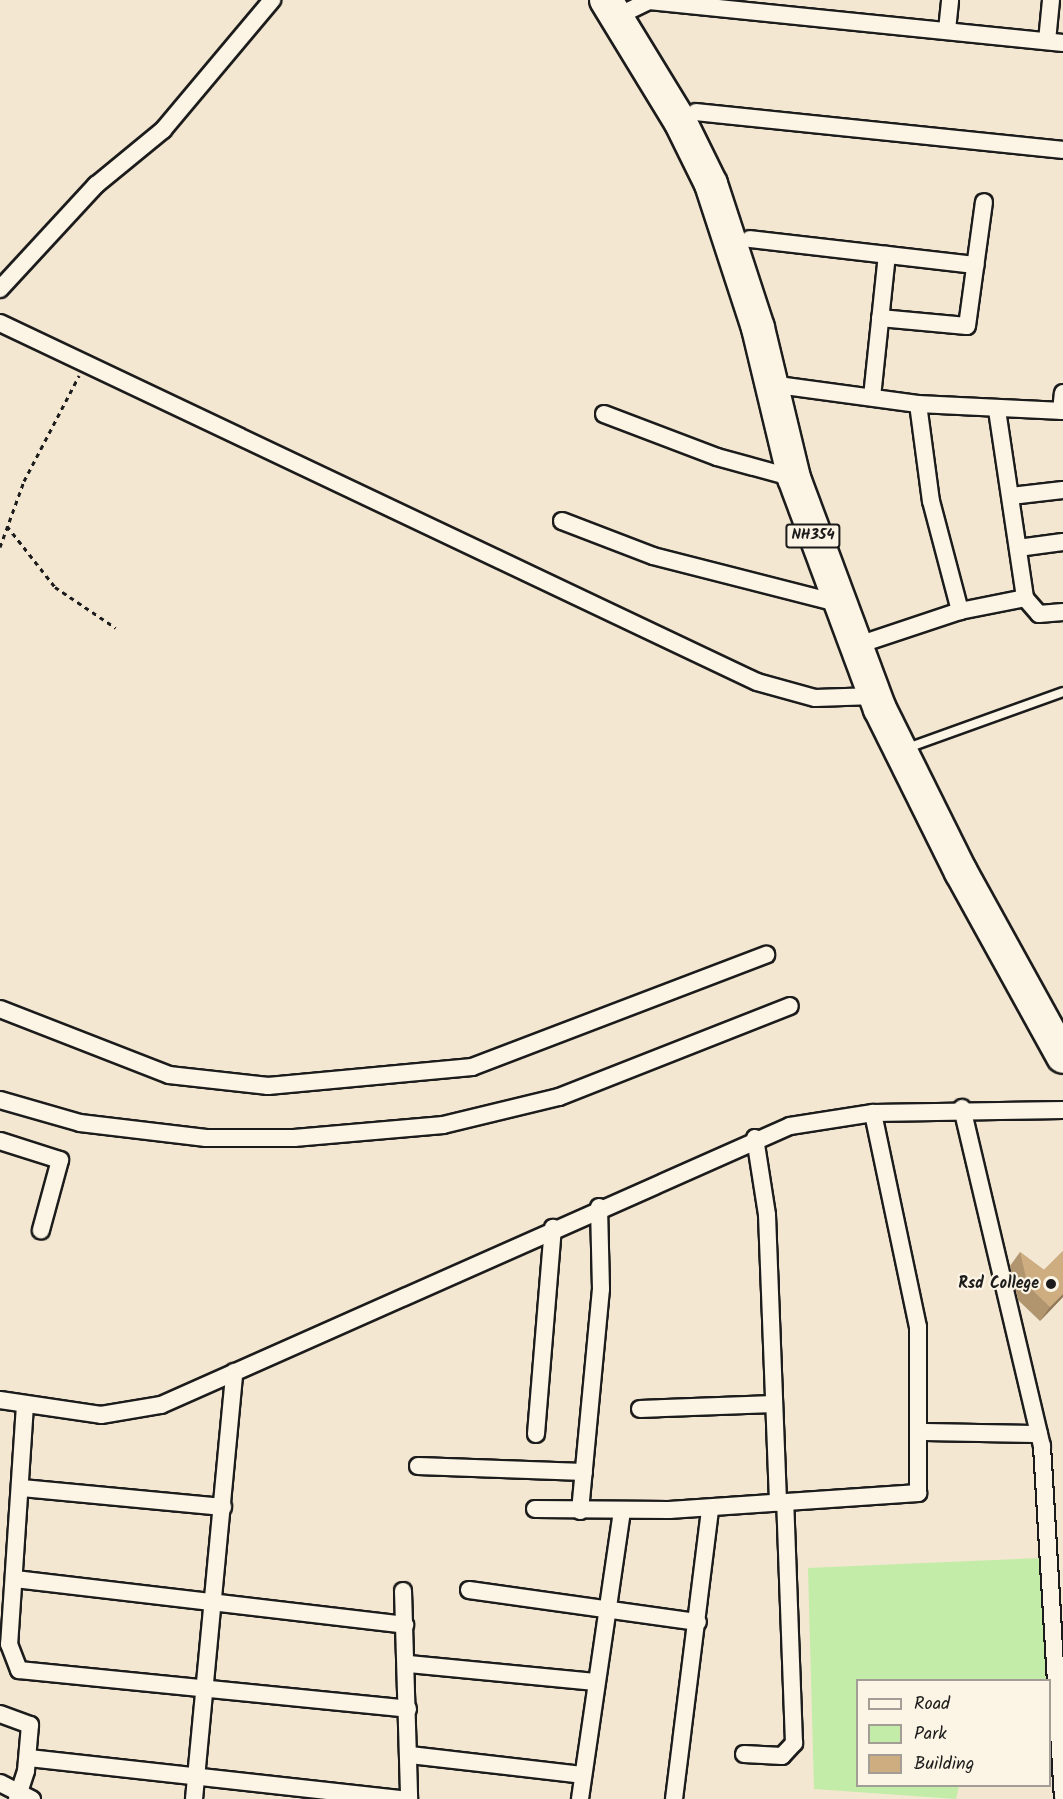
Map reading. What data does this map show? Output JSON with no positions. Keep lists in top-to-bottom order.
{
  "streets": {
    "highway": ["NH354"]
  },
  "places": ["Rsd College"],
  "legend": ["Road", "Park", "Building"]
}
